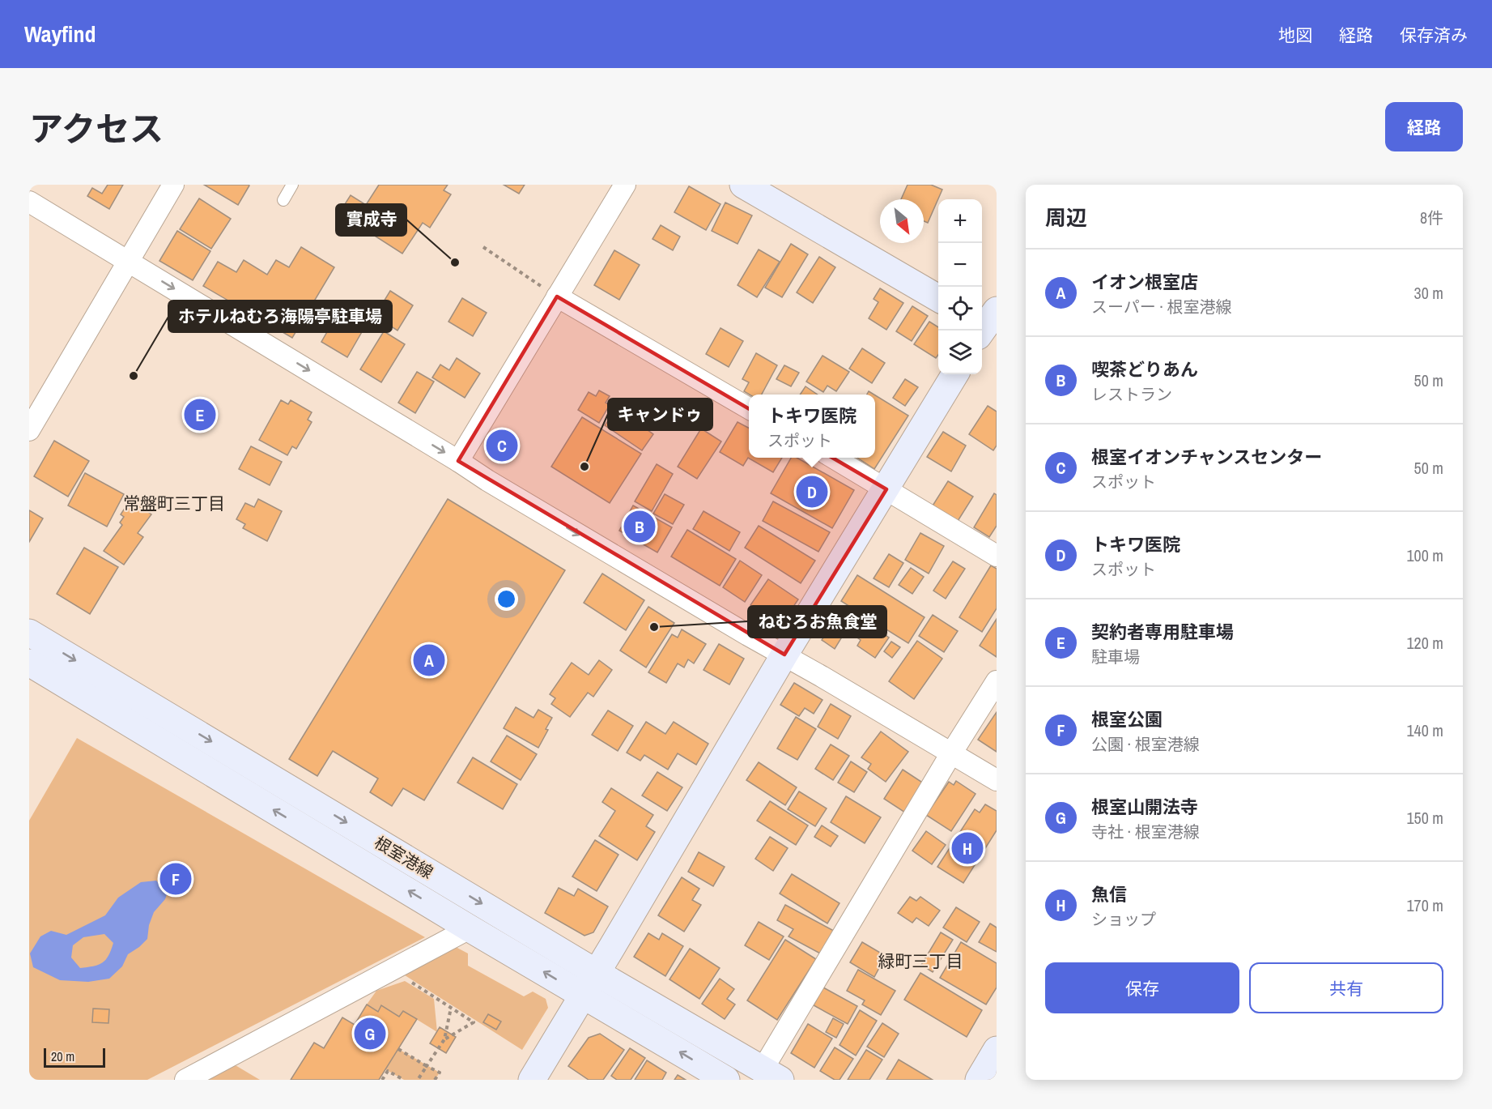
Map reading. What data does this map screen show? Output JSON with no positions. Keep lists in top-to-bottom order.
{
  "streets": {
    "main road": ["根室港線"]
  },
  "districts": ["常盤町三丁目", "緑町三丁目"],
  "places": [
    "實成寺",
    "ホテルねむろ海陽亭駐車場",
    "キャンドゥ",
    "ねむろお魚食堂"
  ],
  "scale_bar": "20 m",
  "north": "bottom right",
  "page": {
    "header": "Wayfind",
    "nav": ["地図", "経路", "保存済み"],
    "title": "アクセス",
    "buttons": [
      "経路",
      ["保存", "共有"]
    ],
    "heading": ["周辺", "8件"],
    "map_buttons": ["+", "−"],
    "list": [
      {
        "mark": "A",
        "name": "イオン根室店",
        "note": "スーパー · 根室港線",
        "value": "30 m"
      },
      {
        "mark": "B",
        "name": "喫茶どりあん",
        "note": "レストラン",
        "value": "50 m"
      },
      {
        "mark": "C",
        "name": "根室イオンチャンスセンター",
        "note": "スポット",
        "value": "50 m"
      },
      {
        "mark": "D",
        "name": "トキワ医院",
        "note": "スポット",
        "value": "100 m"
      },
      {
        "mark": "E",
        "name": "契約者専用駐車場",
        "note": "駐車場",
        "value": "120 m"
      },
      {
        "mark": "F",
        "name": "根室公園",
        "note": "公園 · 根室港線",
        "value": "140 m"
      },
      {
        "mark": "G",
        "name": "根室山開法寺",
        "note": "寺社 · 根室港線",
        "value": "150 m"
      },
      {
        "mark": "H",
        "name": "魚信",
        "note": "ショップ",
        "value": "170 m"
      }
    ],
    "popup": ["トキワ医院", "スポット"],
    "pins": [
      "E",
      "C",
      "D",
      "B",
      "A",
      "H",
      "F",
      "G"
    ],
    "scale": "20 m"
  }
}
